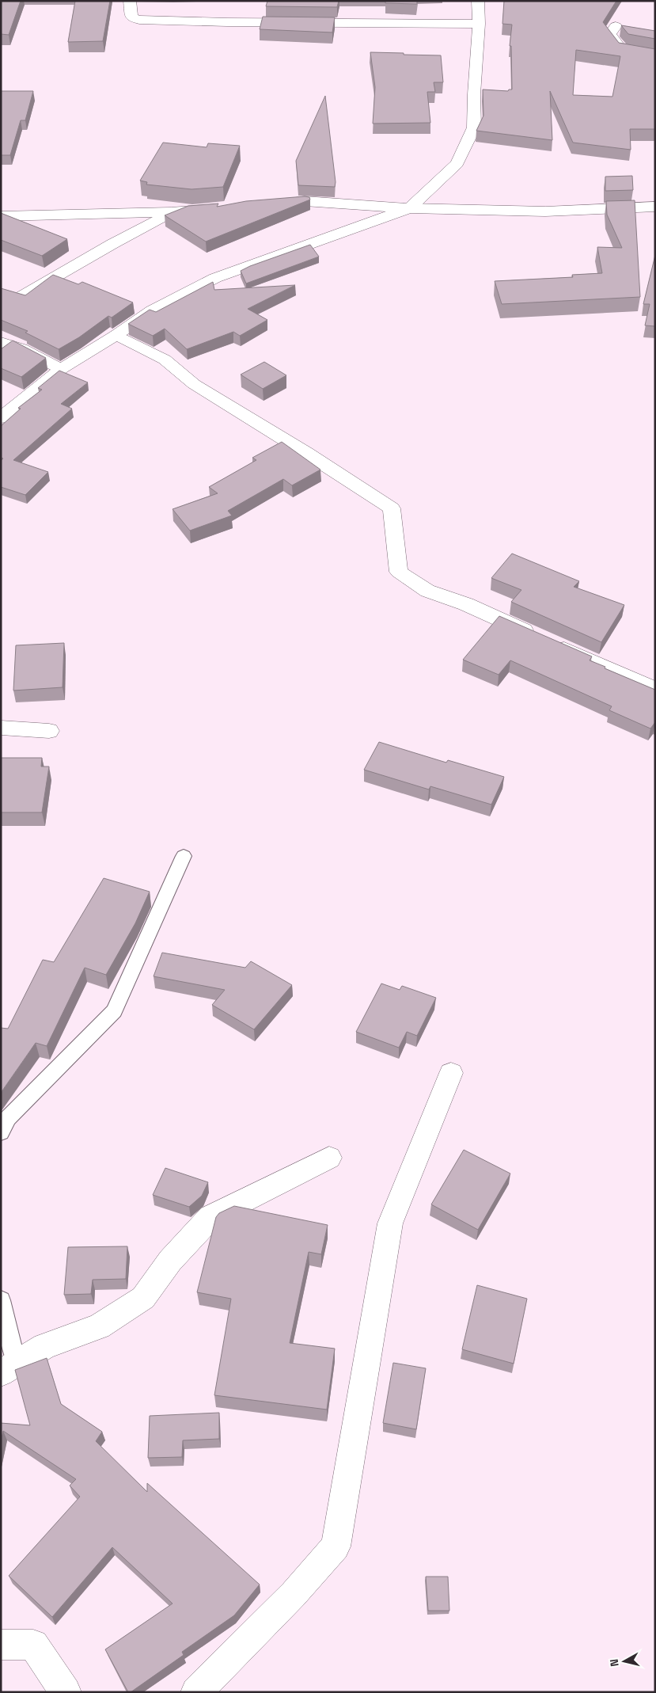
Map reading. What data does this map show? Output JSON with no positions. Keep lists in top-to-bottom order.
{
  "north": "left"
}
